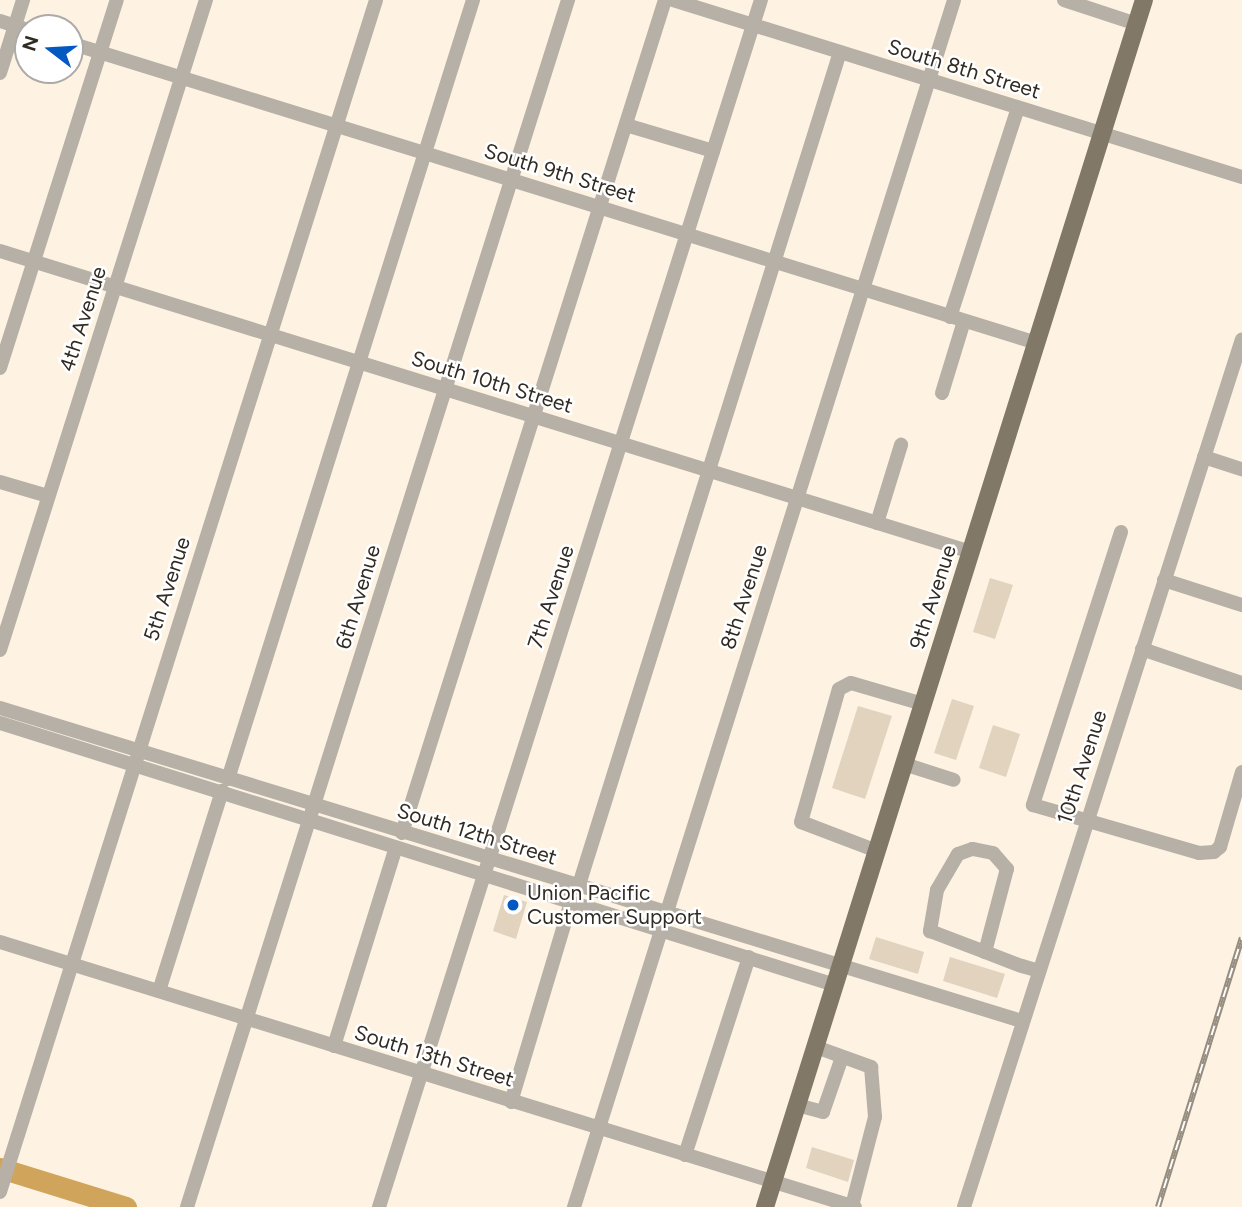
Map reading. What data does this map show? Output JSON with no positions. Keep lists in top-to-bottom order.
{
  "streets": {
    "main road": ["9th Avenue"],
    "street": [
      "South 8th Street",
      "South 9th Street",
      "4th Avenue",
      "South 10th Street",
      "5th Avenue",
      "6th Avenue",
      "7th Avenue",
      "8th Avenue",
      "10th Avenue",
      "South 12th Street",
      "South 13th Street"
    ]
  },
  "crossings": [
    ["South 8th Street", "7th Avenue"],
    ["South 8th Street", "8th Avenue"],
    ["South 8th Street", "9th Avenue"],
    ["South 9th Street", "4th Avenue"],
    ["South 9th Street", "5th Avenue"],
    ["South 9th Street", "6th Avenue"],
    ["South 9th Street", "7th Avenue"],
    ["South 9th Street", "8th Avenue"],
    ["South 9th Street", "9th Avenue"],
    ["4th Avenue", "South 10th Street"],
    ["South 10th Street", "5th Avenue"],
    ["South 10th Street", "6th Avenue"],
    ["South 10th Street", "7th Avenue"],
    ["South 10th Street", "8th Avenue"],
    ["South 10th Street", "9th Avenue"],
    ["5th Avenue", "South 13th Street"],
    ["6th Avenue", "South 12th Street"],
    ["6th Avenue", "South 13th Street"],
    ["7th Avenue", "South 12th Street"],
    ["7th Avenue", "South 13th Street"],
    ["8th Avenue", "South 12th Street"],
    ["8th Avenue", "South 13th Street"],
    ["9th Avenue", "South 12th Street"],
    ["9th Avenue", "South 13th Street"],
    ["10th Avenue", "South 12th Street"]
  ],
  "places": ["Union Pacific Customer Support"],
  "north": "left"
}
